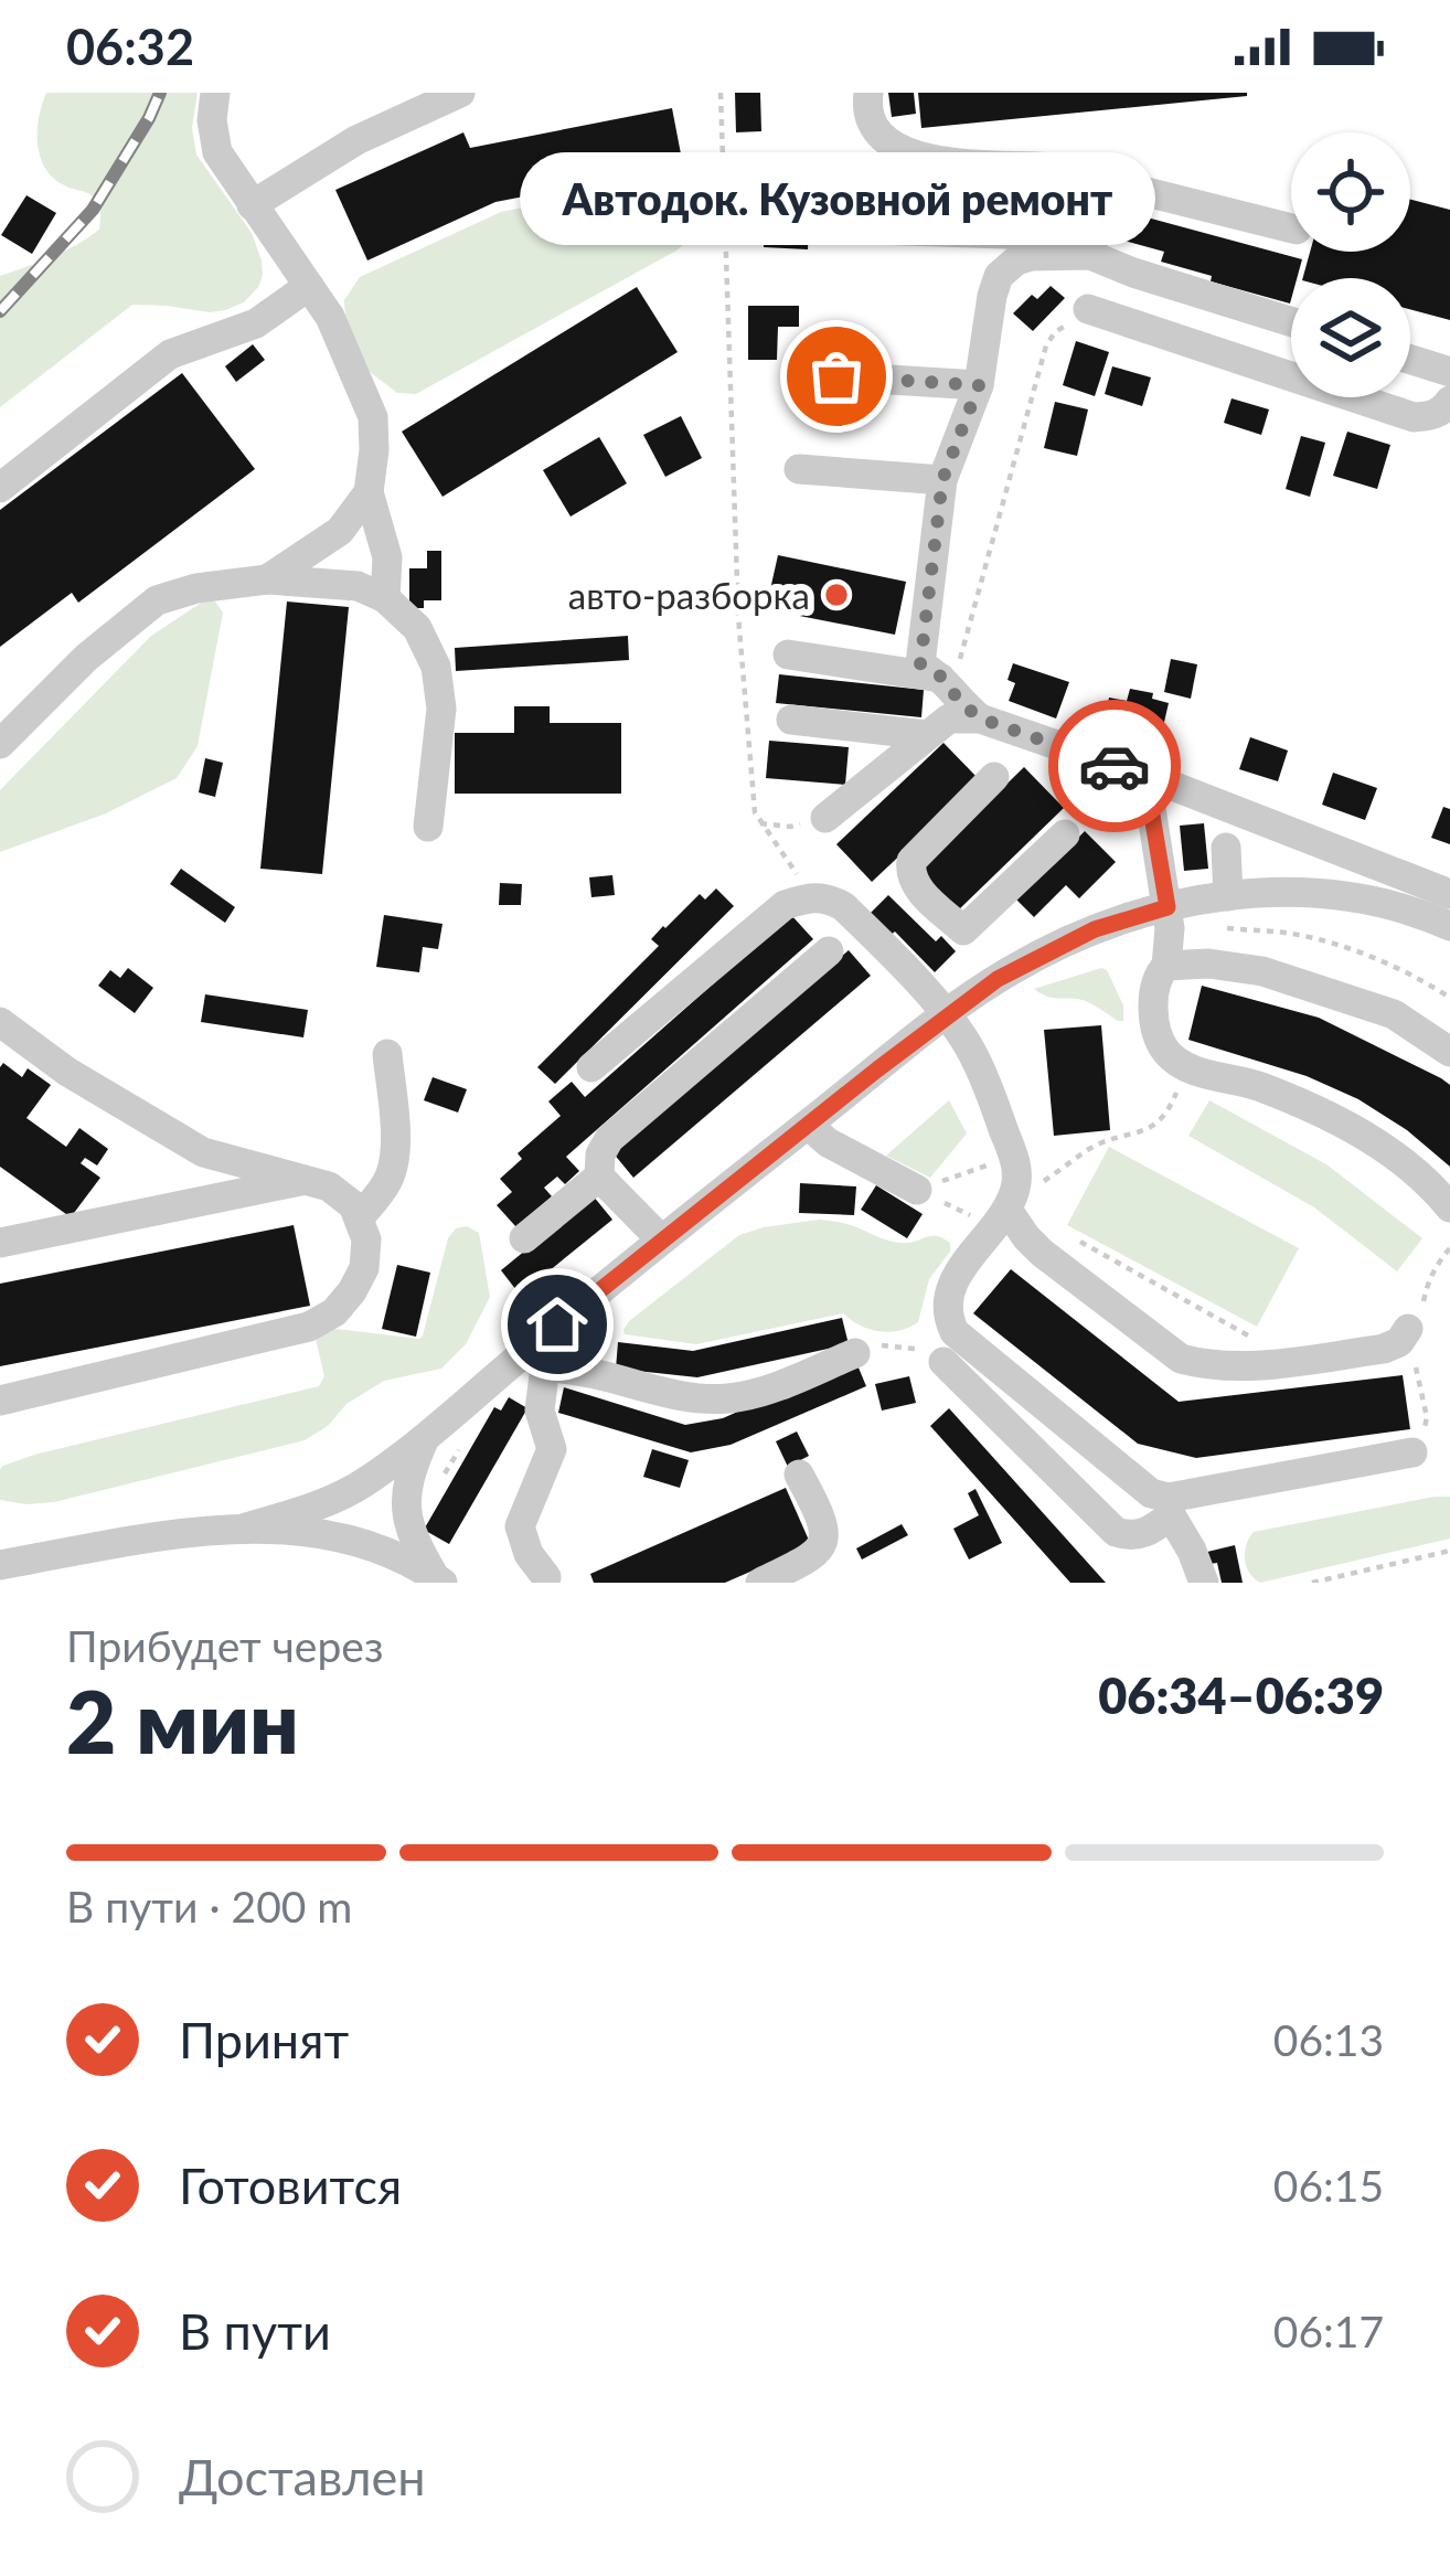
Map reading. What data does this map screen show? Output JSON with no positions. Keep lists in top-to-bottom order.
{
  "places": ["Автодок. Кузовной ремонт", "авто-разборка"],
  "page": {
    "status": "06:32",
    "bubble": "Автодок. Кузовной ремонт",
    "heading": ["2 мин", "Прибудет через", "06:34–06:39"],
    "bar": "В пути · 200 m",
    "list": [
      ["Принят", "06:13"],
      ["Готовится", "06:15"],
      ["В пути", "06:17"],
      "Доставлен"
    ]
  }
}
